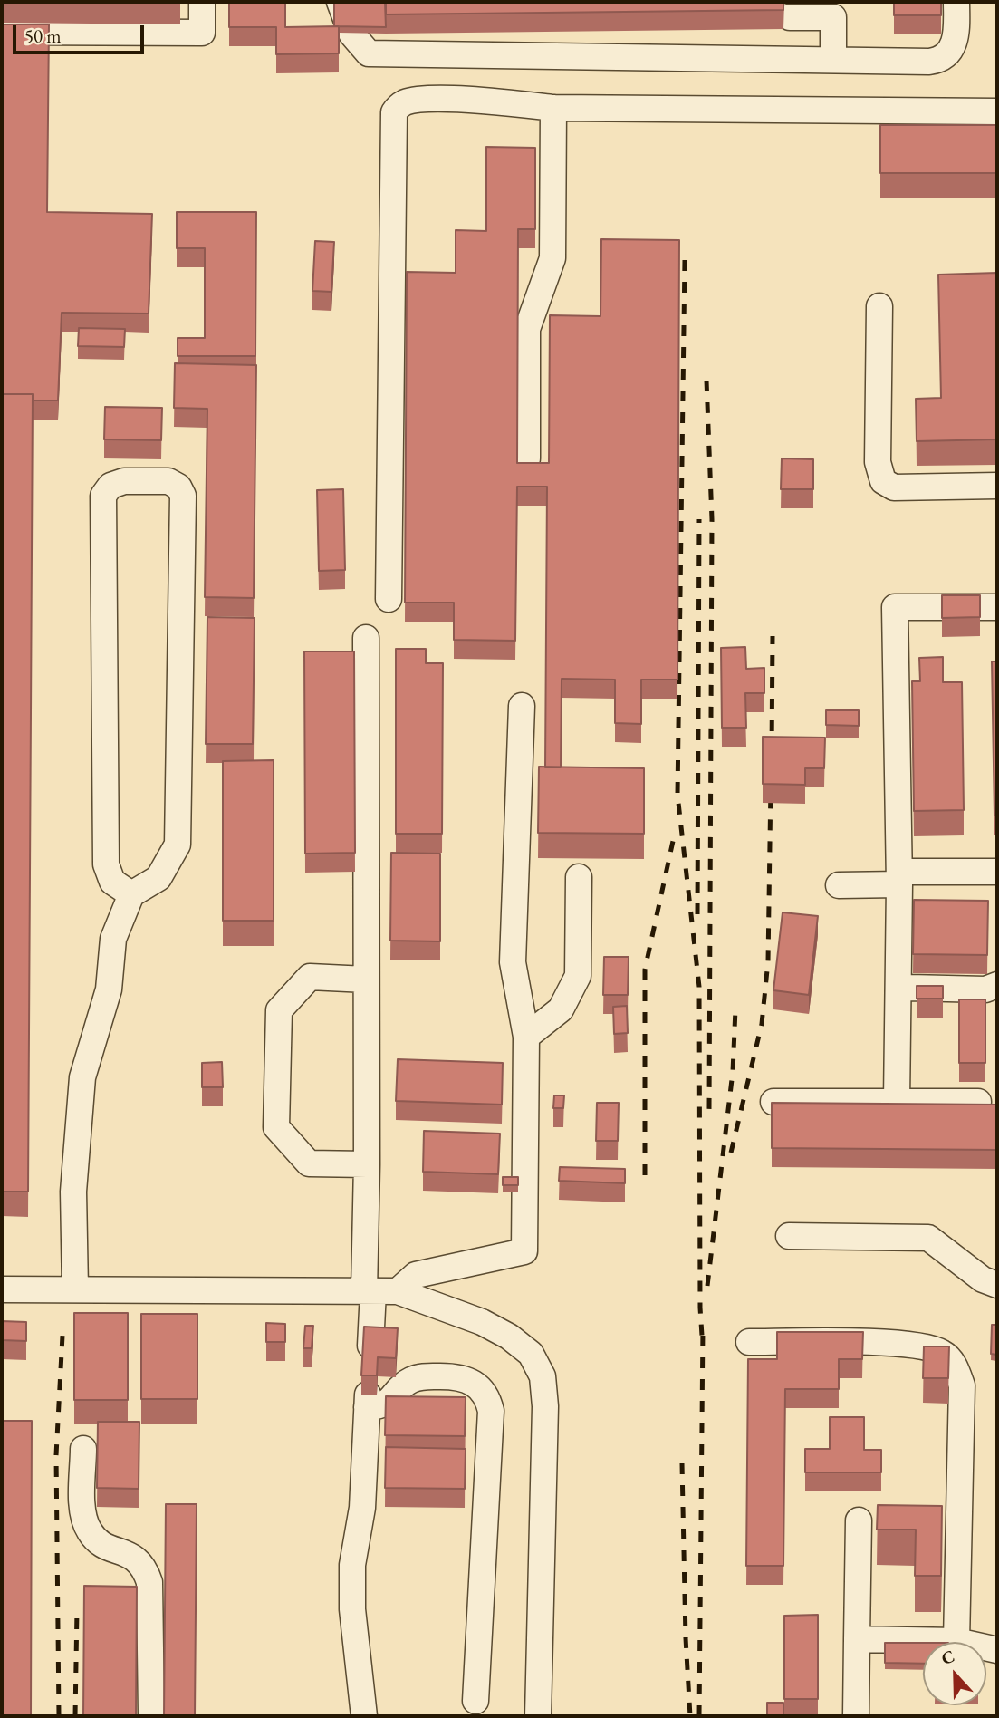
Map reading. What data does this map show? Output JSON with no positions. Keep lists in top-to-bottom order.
{
  "scale_bar": "50 m",
  "north": "top"
}
